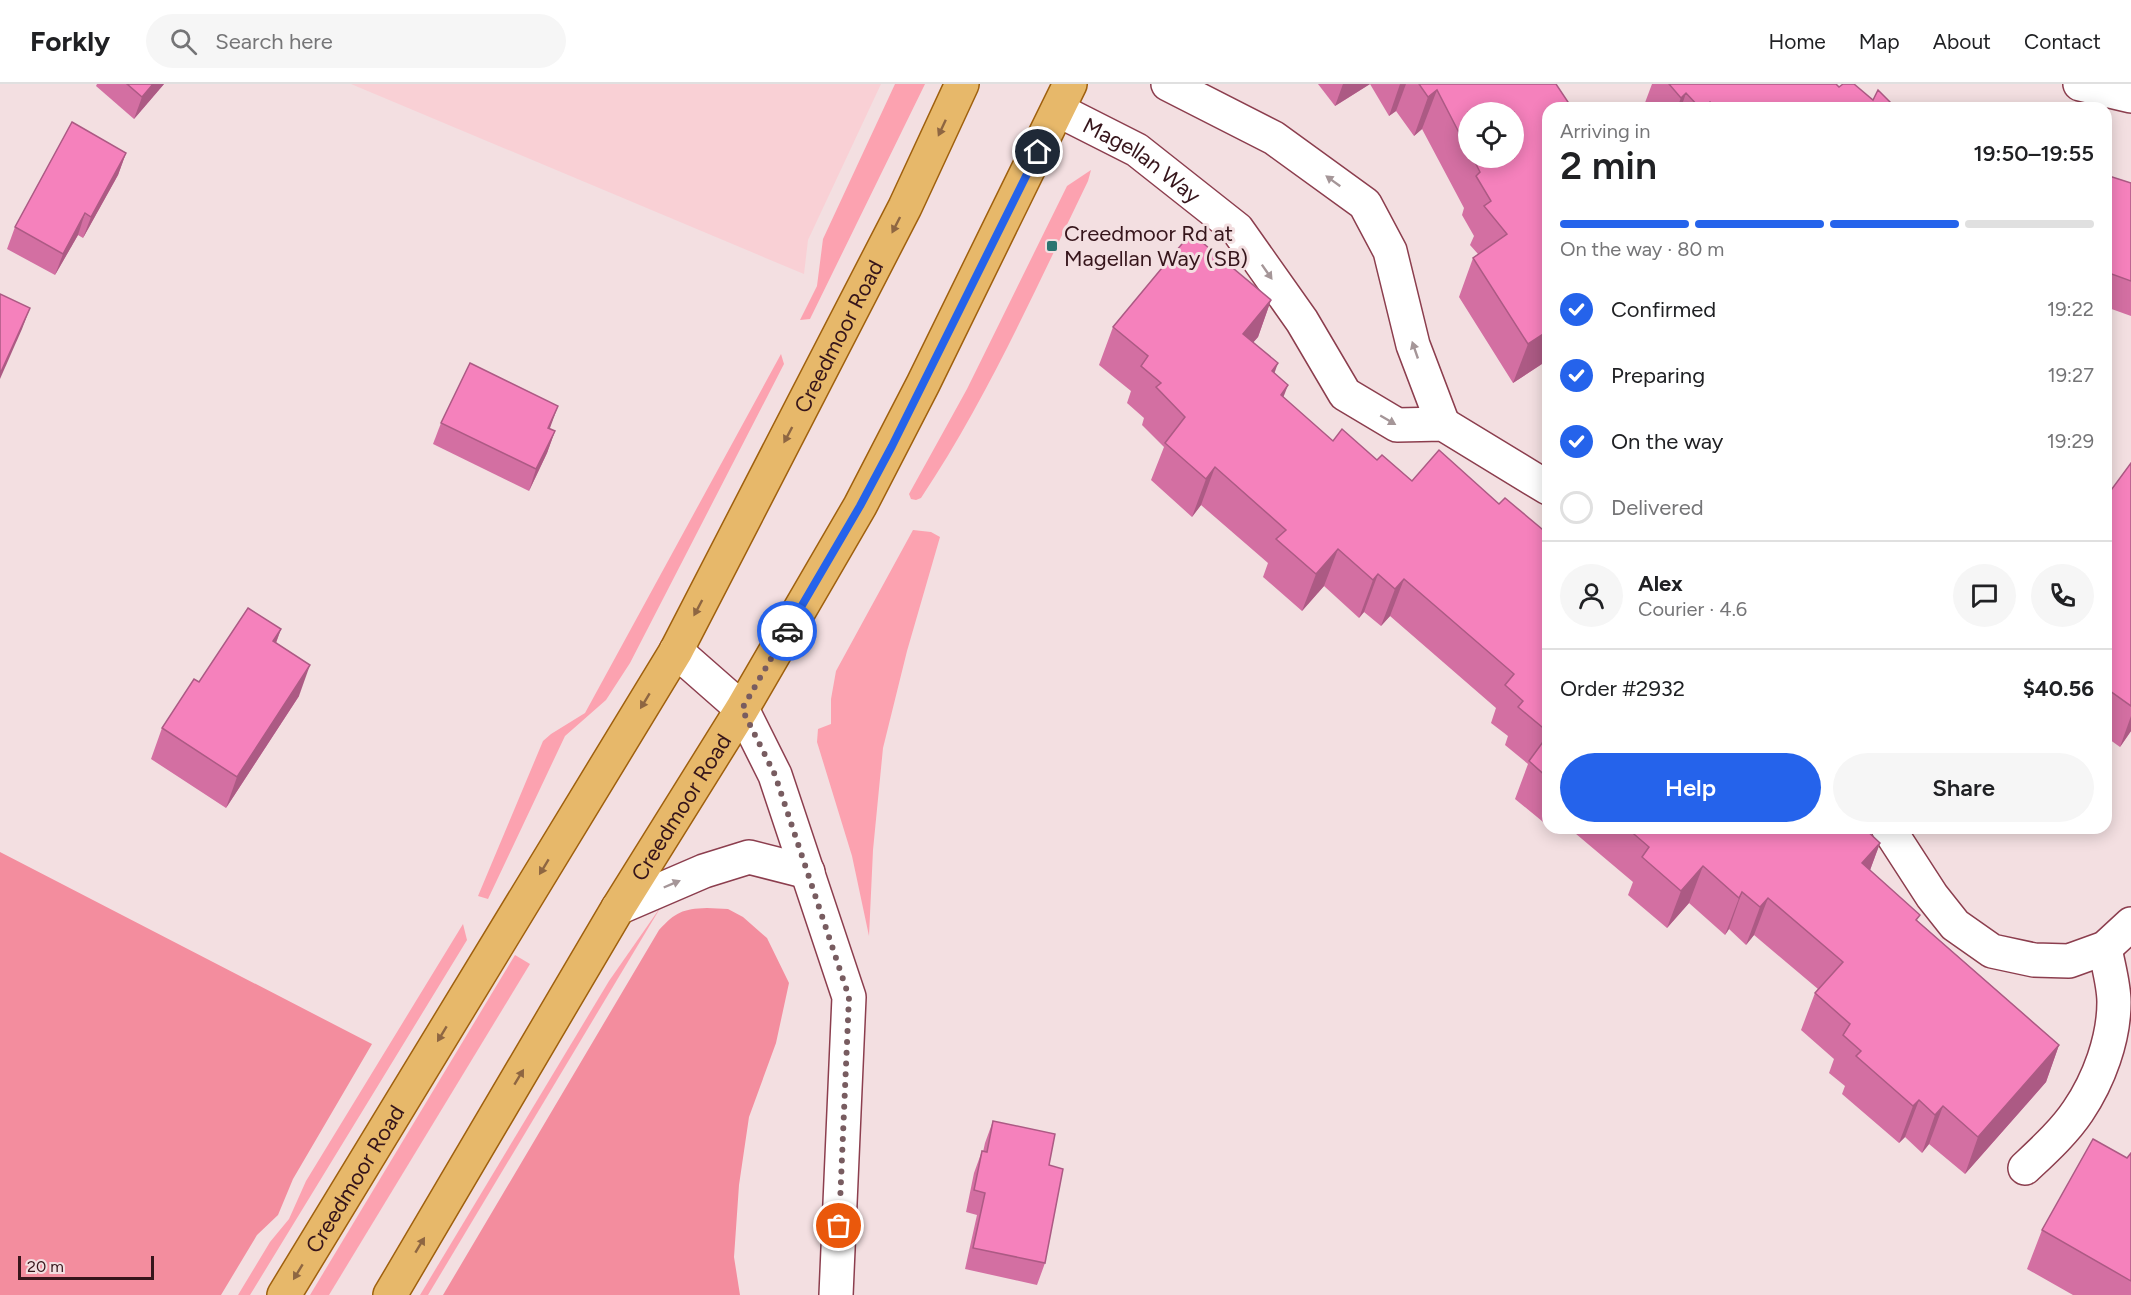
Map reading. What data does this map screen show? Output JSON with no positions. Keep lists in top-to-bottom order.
{
  "streets": {
    "main road": ["Creedmoor Road"],
    "street": ["Magellan Way"]
  },
  "crossings": [
    ["Magellan Way", "Creedmoor Road"]
  ],
  "places": {
    "transit": ["Creedmoor Rd at Magellan Way (SB)"]
  },
  "scale_bar": "20 m",
  "page": {
    "header": "Forkly",
    "search": "Search here",
    "nav": [
      "Home",
      "Map",
      "About",
      "Contact"
    ],
    "heading": ["2 min", "Arriving in", "19:50–19:55"],
    "panel": [
      "Alex",
      "Courier · 4.6",
      "Order #2932",
      "$40.56"
    ],
    "bar": "On the way · 80 m",
    "list": [
      ["Confirmed", "19:22"],
      ["Preparing", "19:27"],
      ["On the way", "19:29"],
      "Delivered"
    ],
    "buttons": ["Help", "Share"],
    "scale": "20 m"
  }
}
